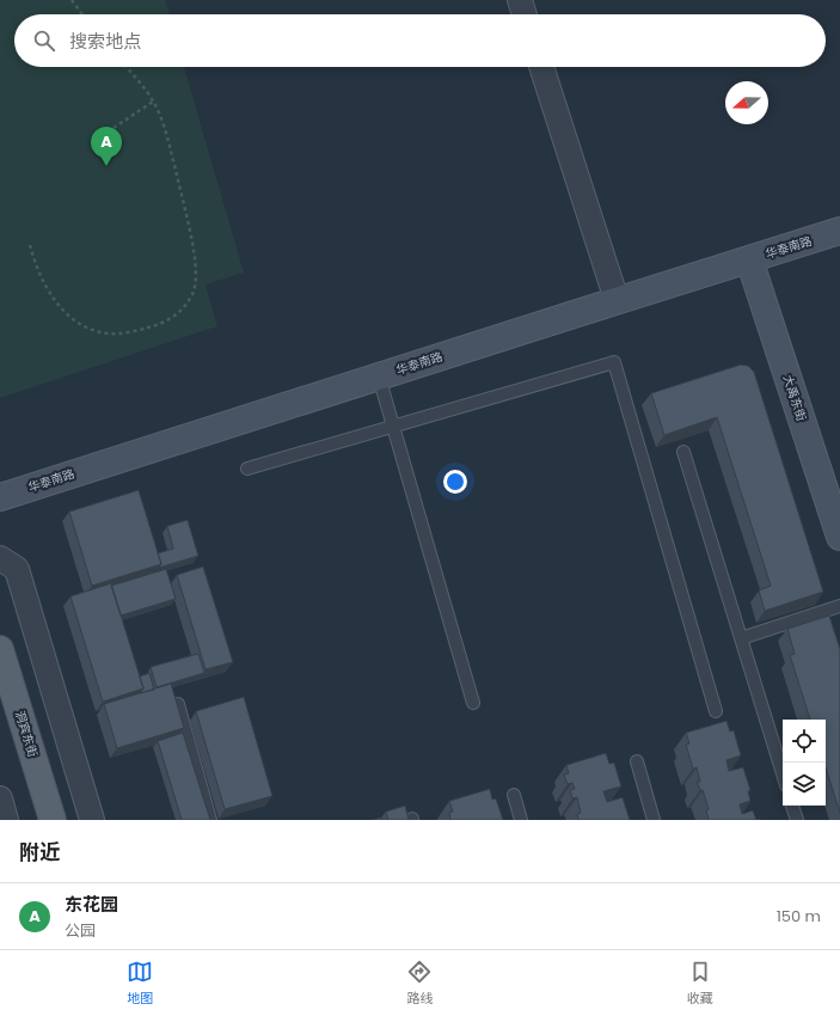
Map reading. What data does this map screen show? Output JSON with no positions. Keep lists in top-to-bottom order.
{
  "streets": {
    "main road": ["华泰南路", "大禹东街", "洞宾东街"]
  },
  "crossings": [
    ["华泰南路", "大禹东街"]
  ],
  "north": "left",
  "page": {
    "search": "搜索地点",
    "pins": "A",
    "heading": "附近",
    "list": [
      {
        "mark": "A",
        "name": "东花园",
        "note": "公园",
        "value": "150 m"
      }
    ],
    "nav": ["地图", "路线", "收藏"]
  }
}
